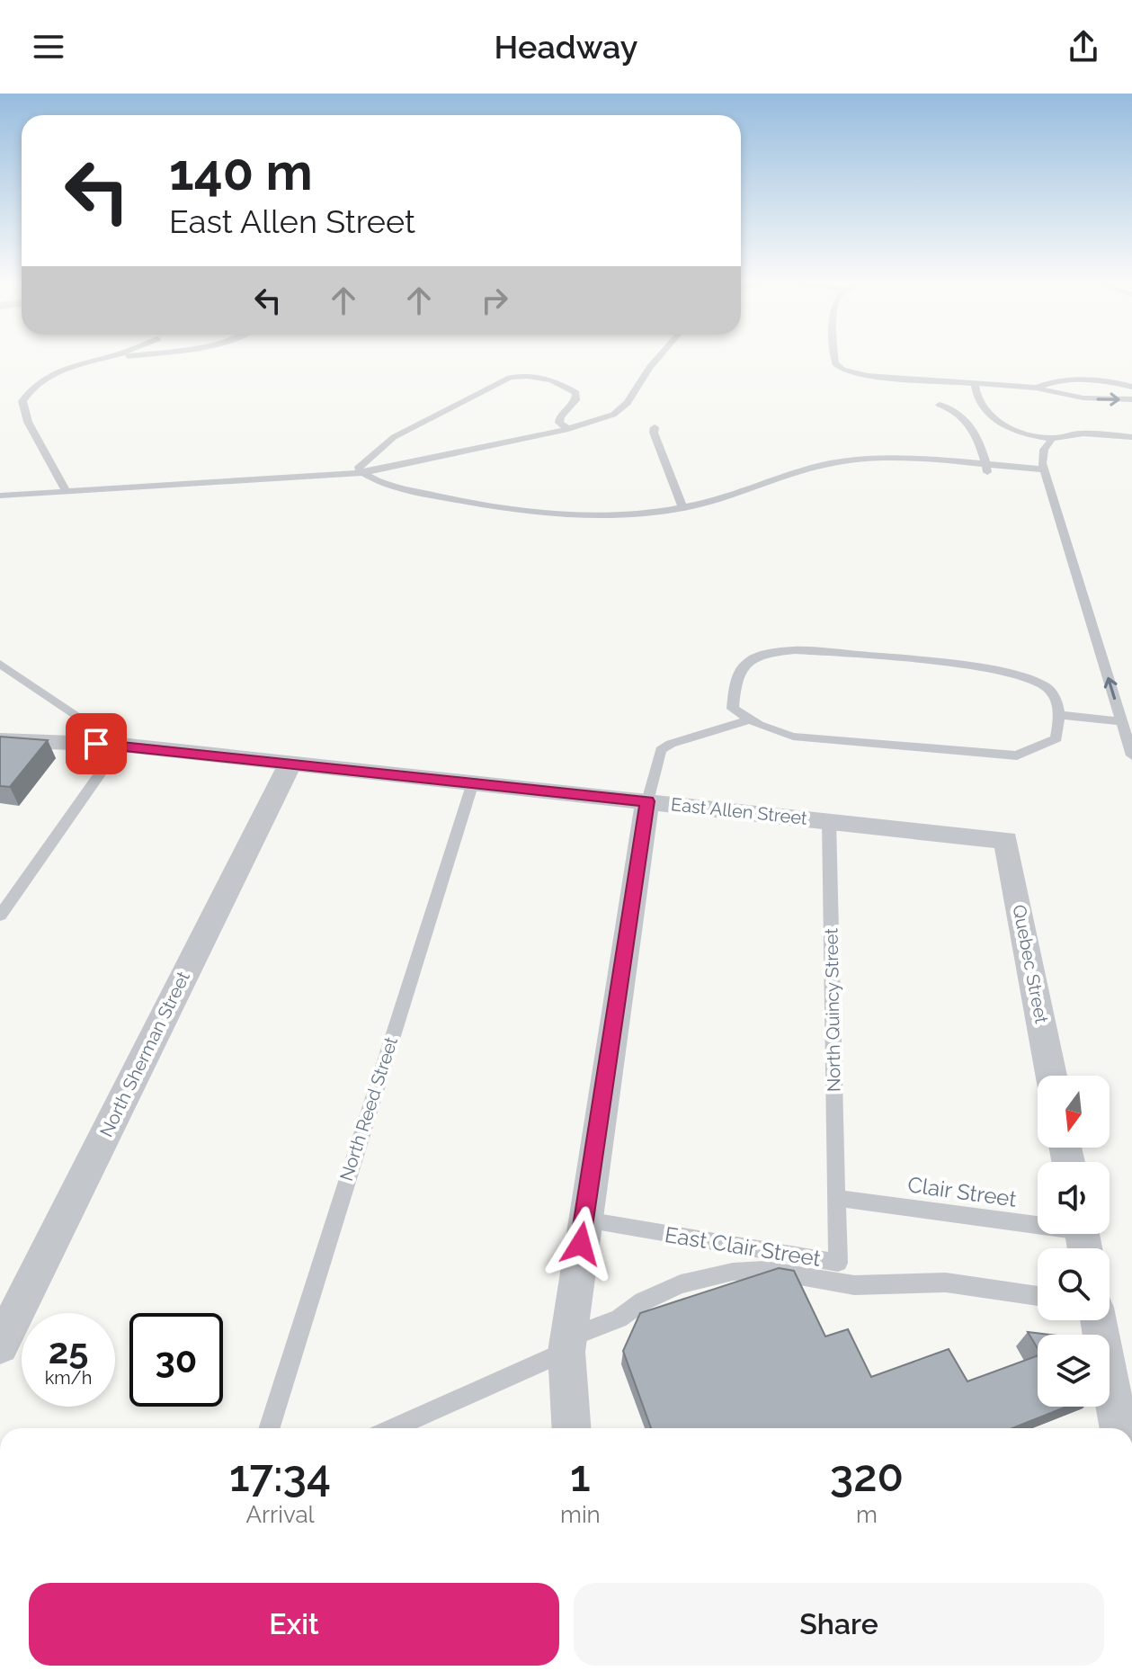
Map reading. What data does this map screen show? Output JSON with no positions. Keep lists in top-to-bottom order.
{
  "streets": {
    "street": ["East Allen Street", "Quebec Street", "North Sherman Street"],
    "lane": [
      "North Quincy Street",
      "North Reed Street",
      "Clair Street",
      "East Clair Street"
    ]
  },
  "crossings": [
    ["East Allen Street", "Quebec Street"],
    ["East Allen Street", "North Quincy Street"],
    ["East Allen Street", "North Sherman Street"],
    ["East Allen Street", "North Reed Street"],
    ["North Quincy Street", "Clair Street"],
    ["North Quincy Street", "East Clair Street"],
    ["Clair Street", "East Clair Street"]
  ],
  "north": "bottom",
  "page": {
    "header": "Headway",
    "turn": ["140 m", "East Allen Street"],
    "speed": "25 km/h",
    "limit": "30",
    "eta": [
      "17:34",
      "Arrival",
      "1",
      "min",
      "320",
      "m"
    ],
    "buttons": ["Exit", "Share"]
  }
}
